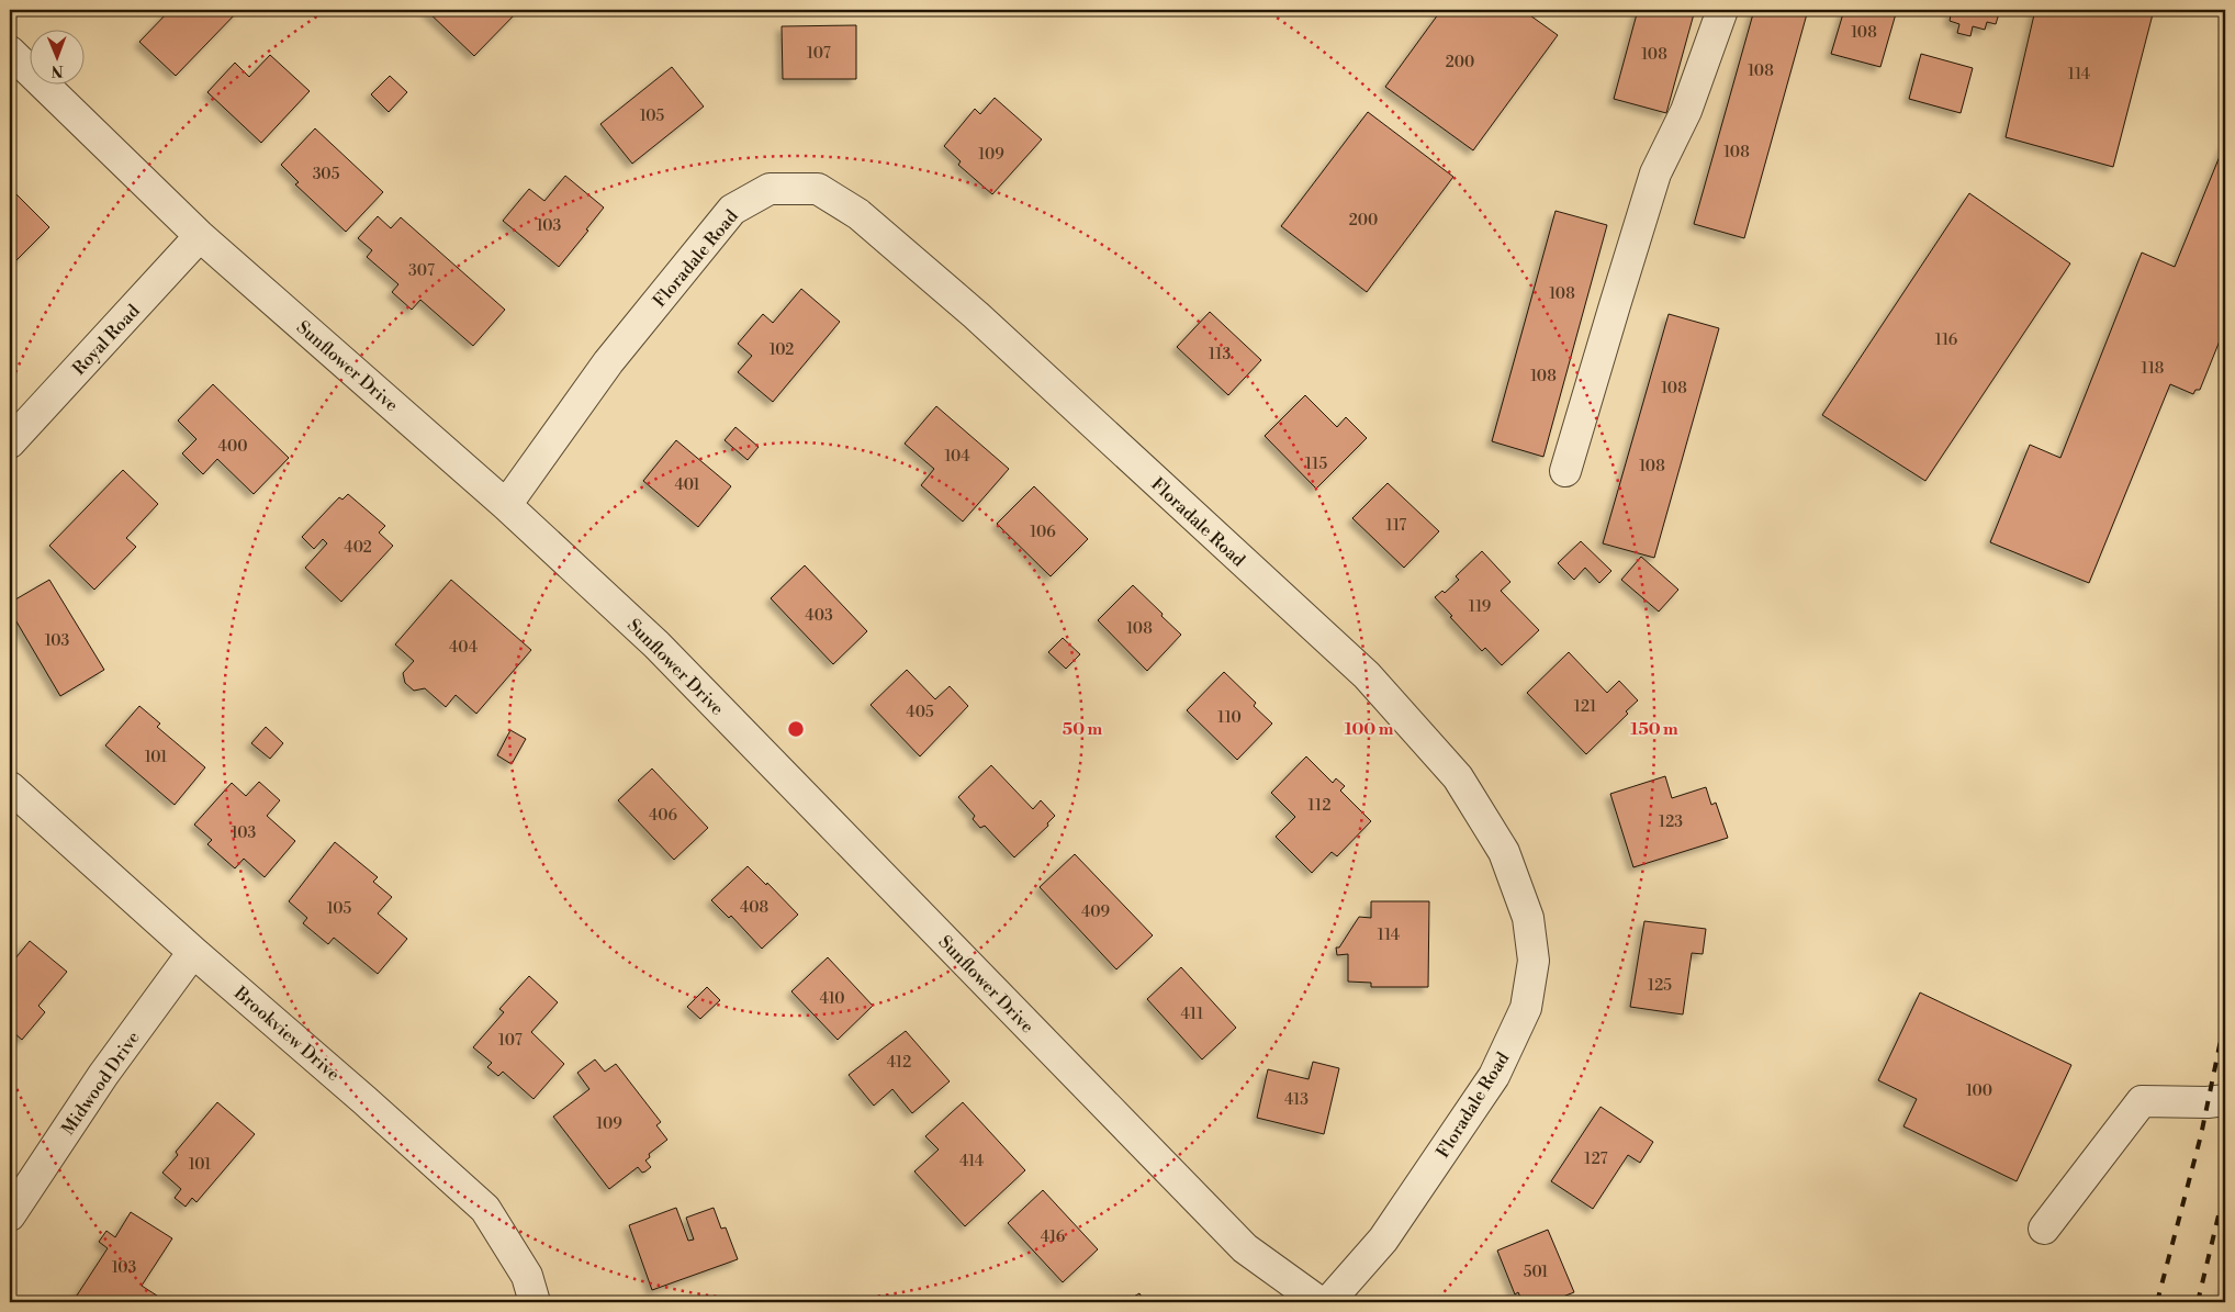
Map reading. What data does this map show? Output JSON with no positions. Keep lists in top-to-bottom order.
{
  "streets": {
    "street": [
      "Floradale Road",
      "Royal Road",
      "Sunflower Drive",
      "Brookview Drive",
      "Midwood Drive"
    ]
  },
  "crossings": [
    ["Floradale Road", "Sunflower Drive"],
    ["Royal Road", "Sunflower Drive"],
    ["Brookview Drive", "Midwood Drive"]
  ],
  "house_numbers": [
    "108",
    "107",
    "108",
    "200",
    "108",
    "114",
    "105",
    "108",
    "109",
    "305",
    "200",
    "103",
    "307",
    "108",
    "116",
    "102",
    "113",
    "118",
    "108",
    "108",
    "400",
    "104",
    "115",
    "108",
    "401",
    "117",
    "106",
    "402",
    "119",
    "403",
    "108",
    "103",
    "404",
    "121",
    "405",
    "110",
    "101",
    "112",
    "406",
    "123",
    "103",
    "408",
    "105",
    "409",
    "114",
    "125",
    "410",
    "411",
    "107",
    "412",
    "100",
    "413",
    "109",
    "127",
    "414",
    "101",
    "416",
    "103",
    "501"
  ],
  "north": "bottom",
  "rings": ["50 m", "100 m", "150 m"]
}
